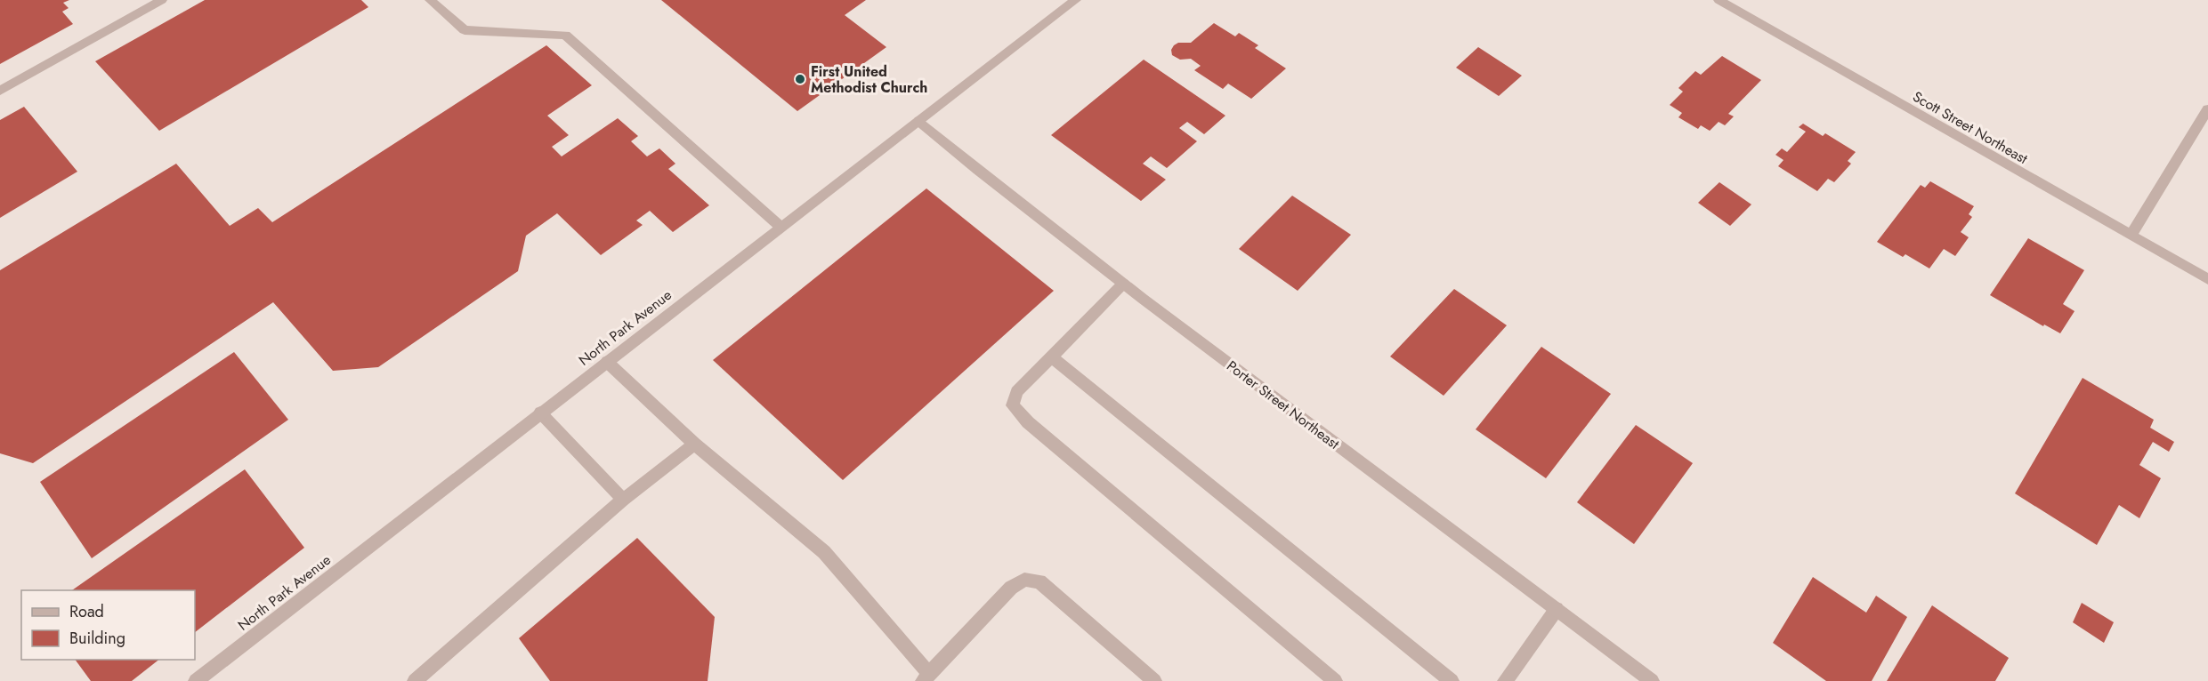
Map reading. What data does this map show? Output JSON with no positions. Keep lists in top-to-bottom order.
{
  "streets": {
    "street": ["Scott Street Northeast", "North Park Avenue", "Porter Street Northeast"]
  },
  "crossings": [
    ["North Park Avenue", "Porter Street Northeast"]
  ],
  "places": ["First United Methodist Church"],
  "legend": ["Road", "Building"]
}
